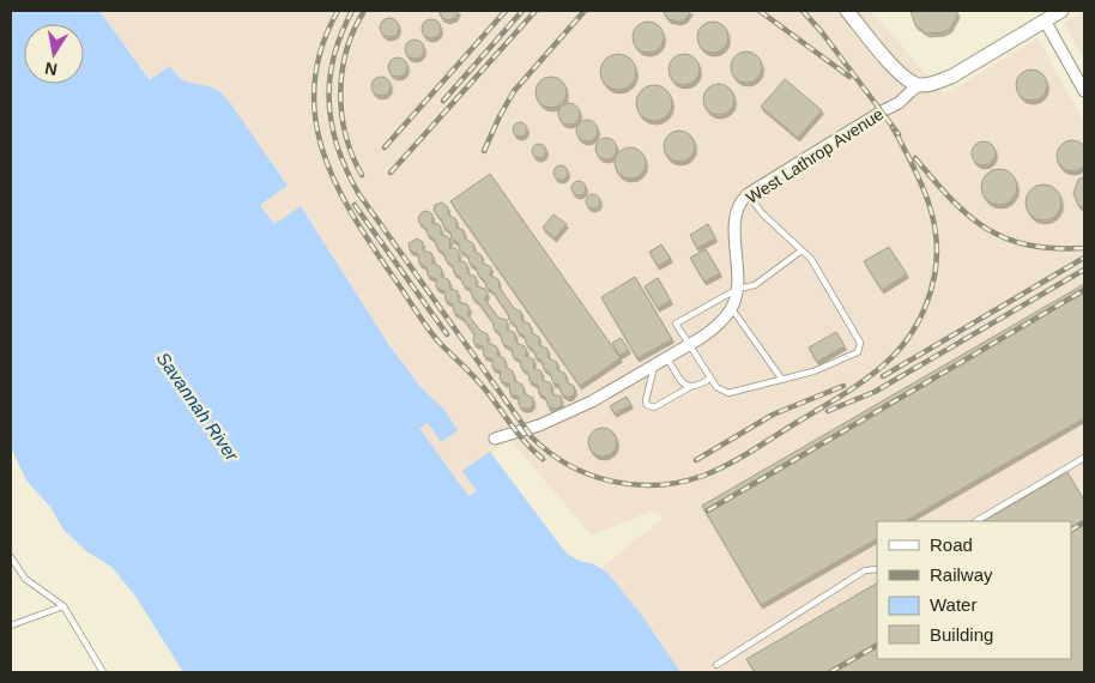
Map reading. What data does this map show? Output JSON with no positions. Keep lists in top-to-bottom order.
{
  "streets": {
    "street": ["West Lathrop Avenue"]
  },
  "water": ["Savannah River"],
  "legend": [
    "Road",
    "Railway",
    "Water",
    "Building"
  ],
  "north": "bottom"
}
